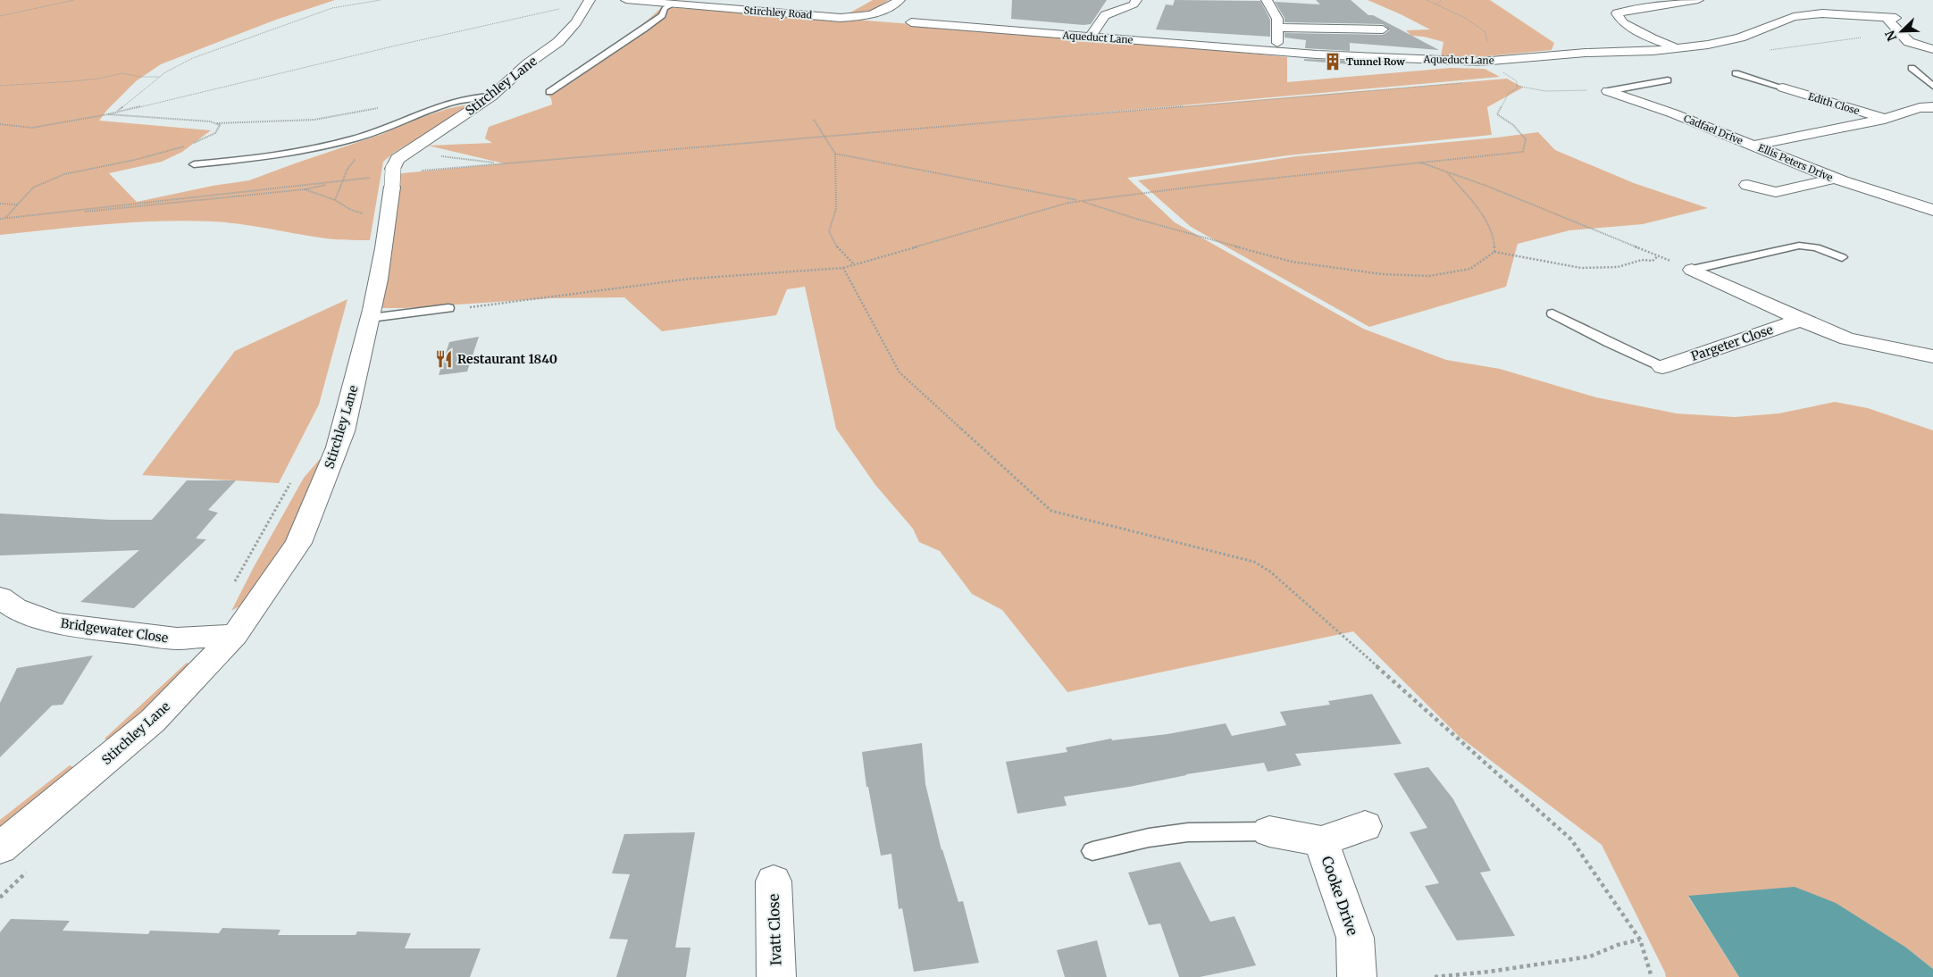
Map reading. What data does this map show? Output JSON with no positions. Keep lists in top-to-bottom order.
{
  "streets": {
    "street": [
      "Stirchley Road",
      "Aqueduct Lane",
      "Stirchley Lane",
      "Edith Close",
      "Cadfael Drive",
      "Ellis Peters Drive",
      "Pargeter Close",
      "Bridgewater Close",
      "Cooke Drive",
      "Ivatt Close"
    ]
  },
  "crossings": [
    ["Stirchley Lane", "Bridgewater Close"],
    ["Edith Close", "Ellis Peters Drive"],
    ["Cadfael Drive", "Ellis Peters Drive"]
  ],
  "places": {
    "building": ["Tunnel Row"],
    "restaurant": ["Restaurant 1840"]
  },
  "north": "bottom left"
}
